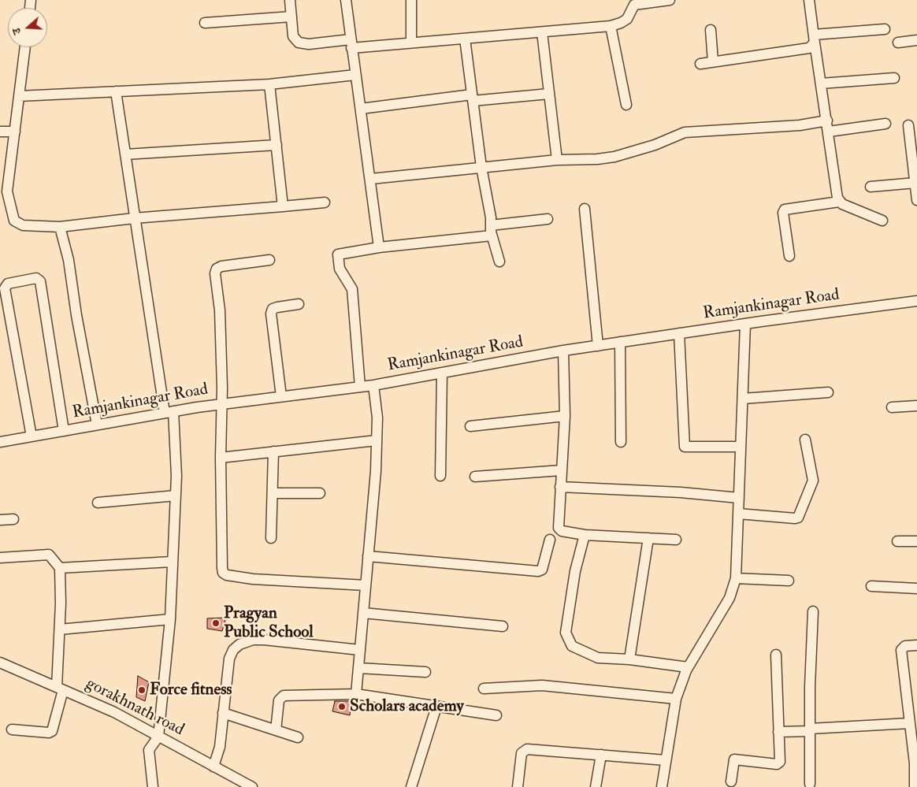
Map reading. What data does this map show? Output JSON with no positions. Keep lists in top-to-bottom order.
{
  "streets": {
    "street": ["Ramjankinagar Road", "gorakhnath road"]
  },
  "places": ["Pragyan Public School", "Force fitness", "Scholars academy"],
  "north": "left"
}
